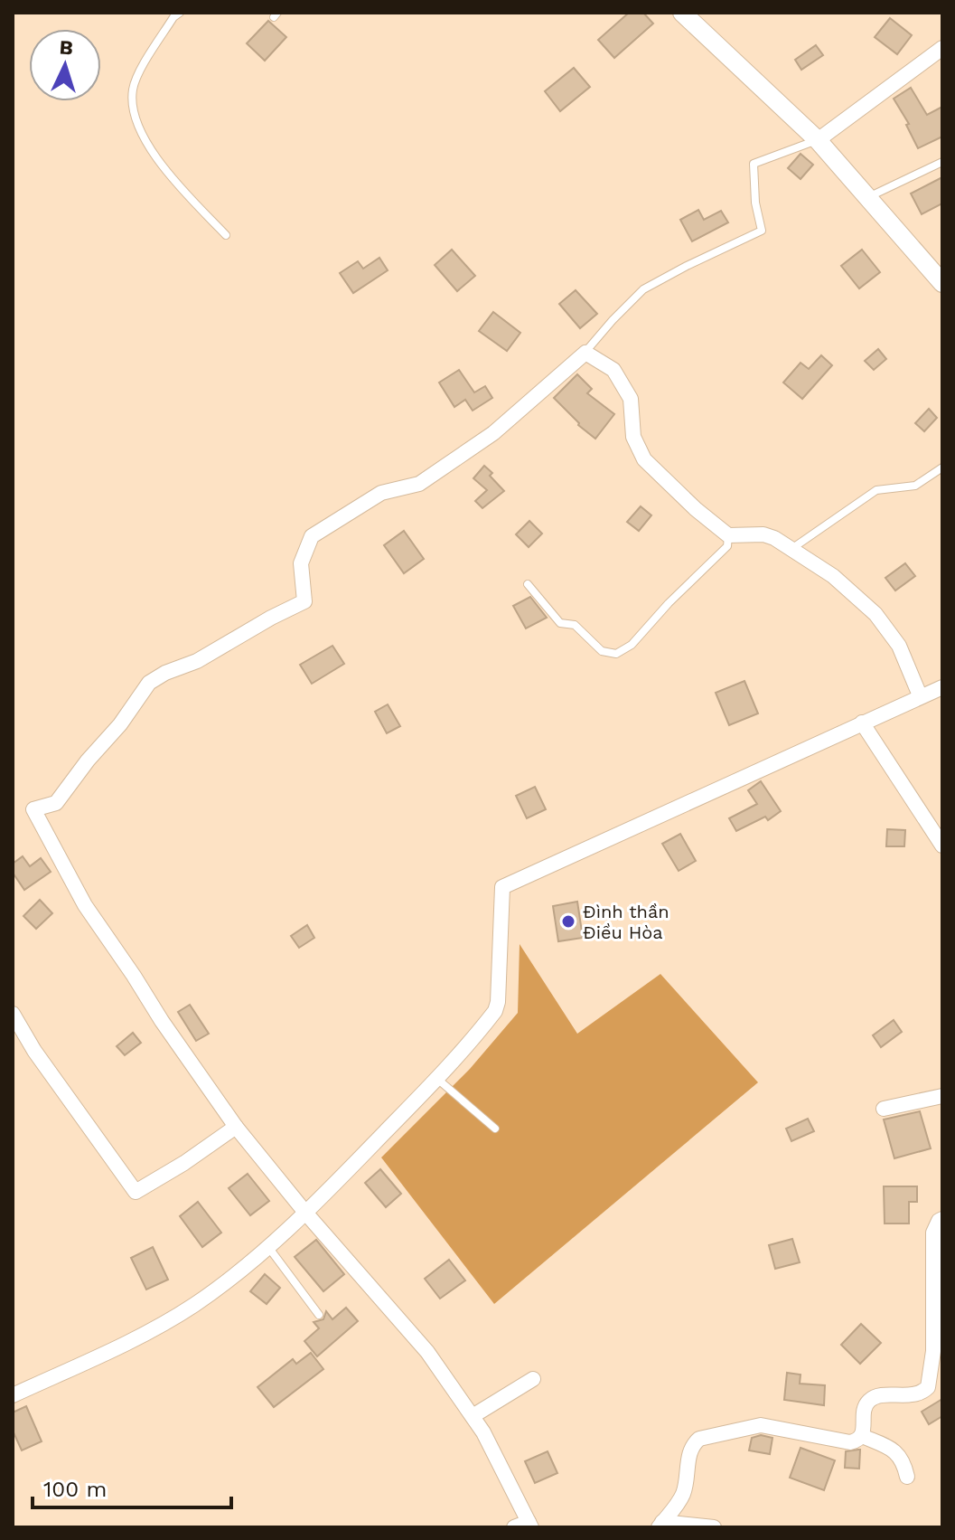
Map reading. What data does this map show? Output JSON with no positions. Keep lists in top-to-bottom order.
{
  "places": ["Đình thần Điều Hòa"],
  "scale_bar": "100 m",
  "north": "top"
}
